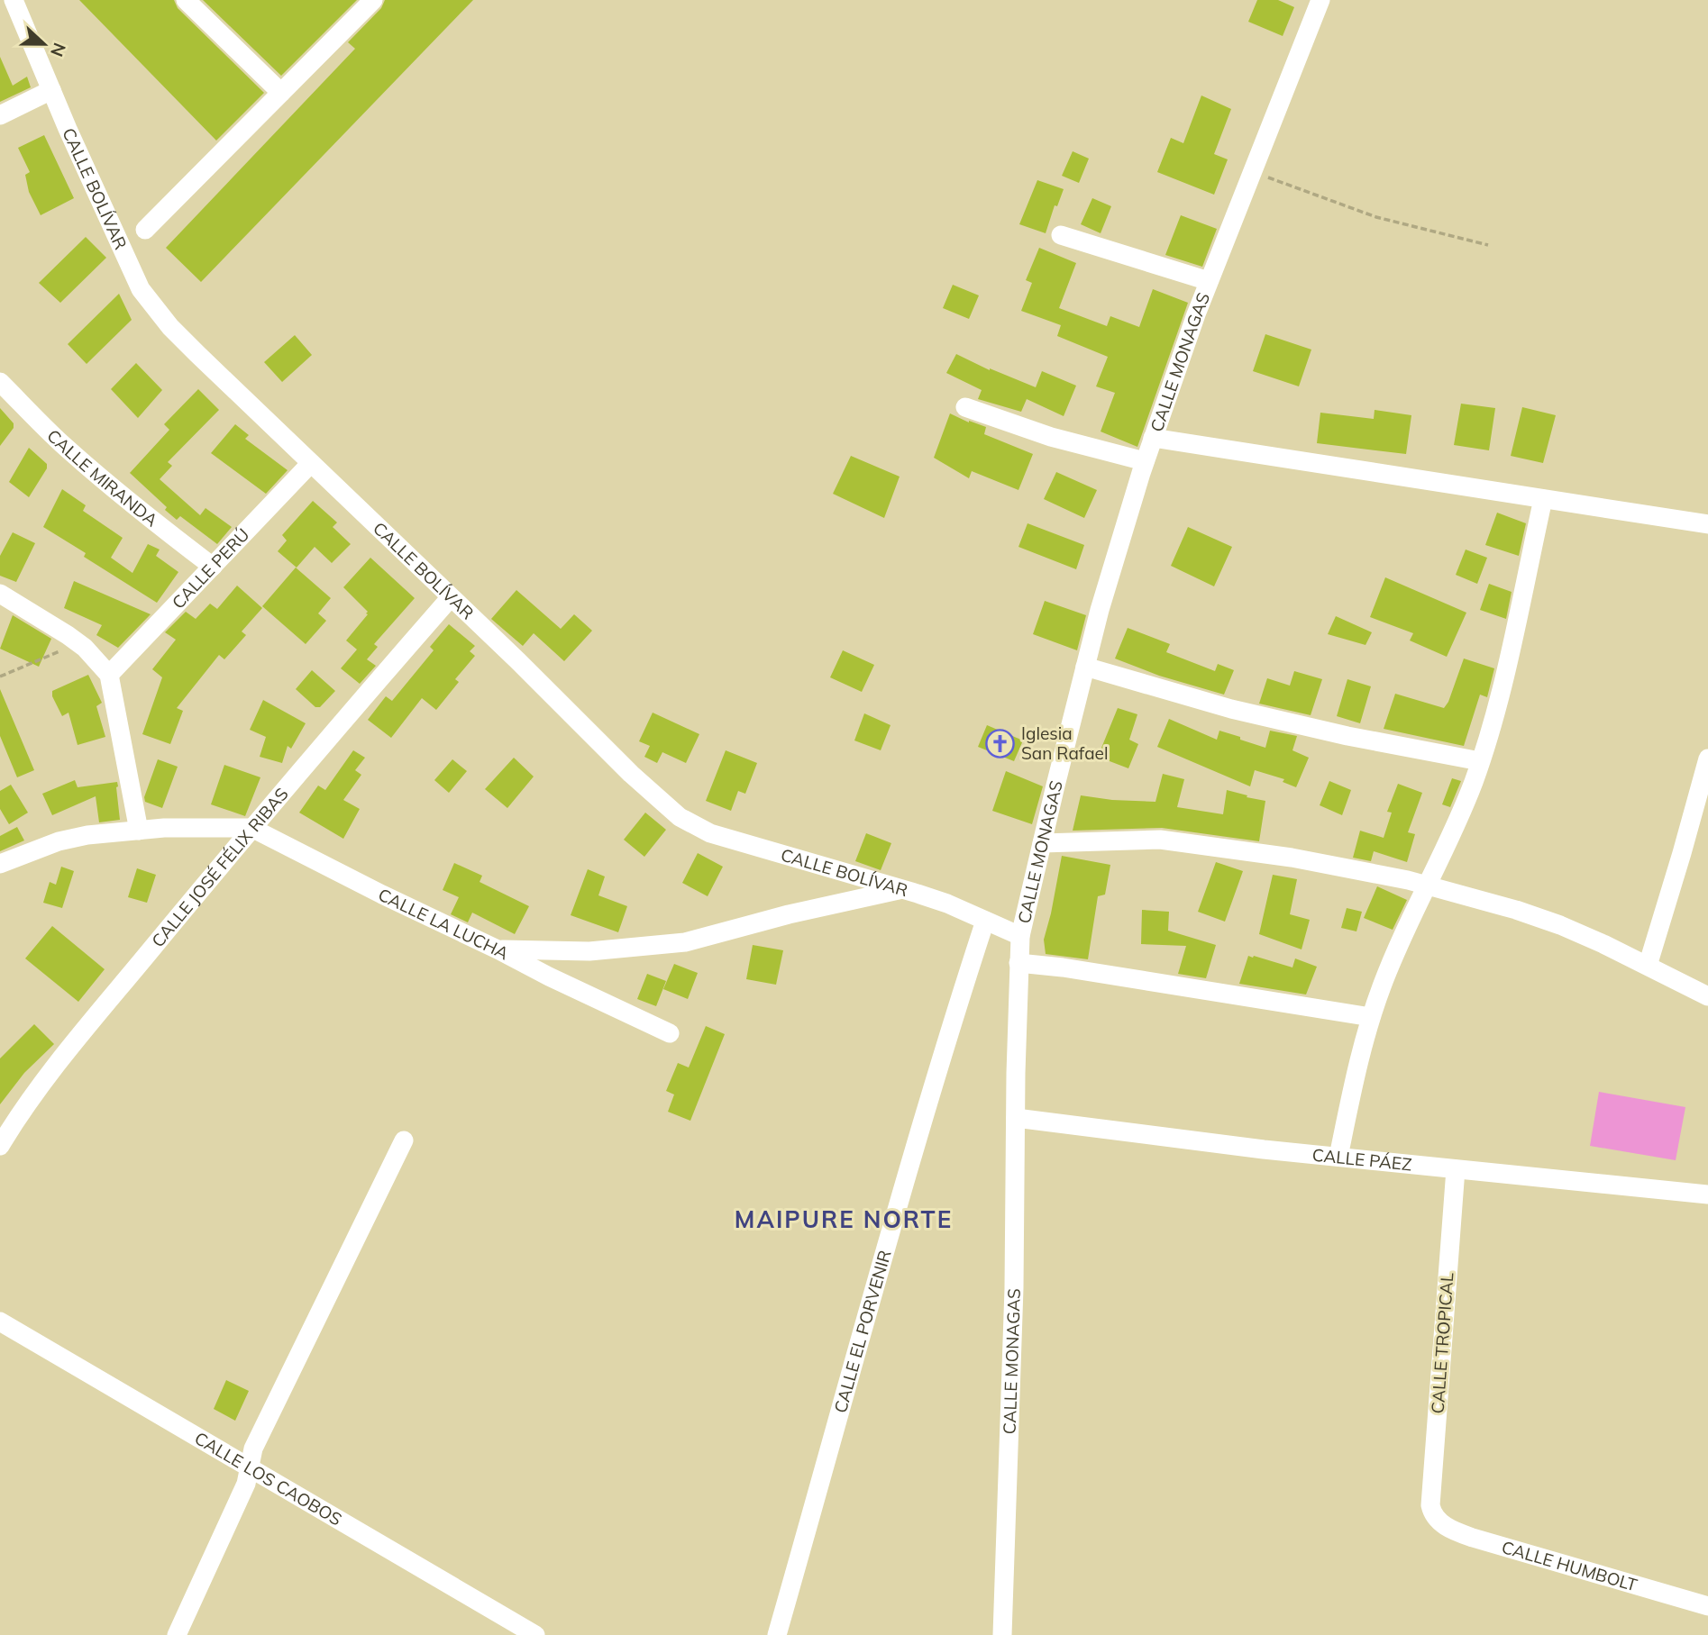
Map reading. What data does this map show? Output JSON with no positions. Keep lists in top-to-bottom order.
{
  "streets": {
    "street": [
      "CALLE BOLÍVAR",
      "CALLE MONAGAS",
      "CALLE MIRANDA",
      "CALLE PERÚ",
      "CALLE JOSÉ FÉLIX RIBAS",
      "CALLE LA LUCHA",
      "CALLE PÁEZ",
      "CALLE EL PORVENIR",
      "CALLE TROPICAL",
      "CALLE LOS CAOBOS",
      "CALLE HUMBOLT"
    ]
  },
  "crossings": [
    ["CALLE BOLÍVAR", "CALLE MONAGAS"],
    ["CALLE BOLÍVAR", "CALLE PERÚ"],
    ["CALLE BOLÍVAR", "CALLE JOSÉ FÉLIX RIBAS"],
    ["CALLE BOLÍVAR", "CALLE LA LUCHA"],
    ["CALLE BOLÍVAR", "CALLE EL PORVENIR"],
    ["CALLE MONAGAS", "CALLE PÁEZ"],
    ["CALLE MIRANDA", "CALLE PERÚ"],
    ["CALLE JOSÉ FÉLIX RIBAS", "CALLE LA LUCHA"],
    ["CALLE PÁEZ", "CALLE TROPICAL"],
    ["CALLE TROPICAL", "CALLE HUMBOLT"]
  ],
  "districts": ["MAIPURE NORTE"],
  "places": {
    "church": ["Iglesia San Rafael"]
  },
  "north": "right"
}
